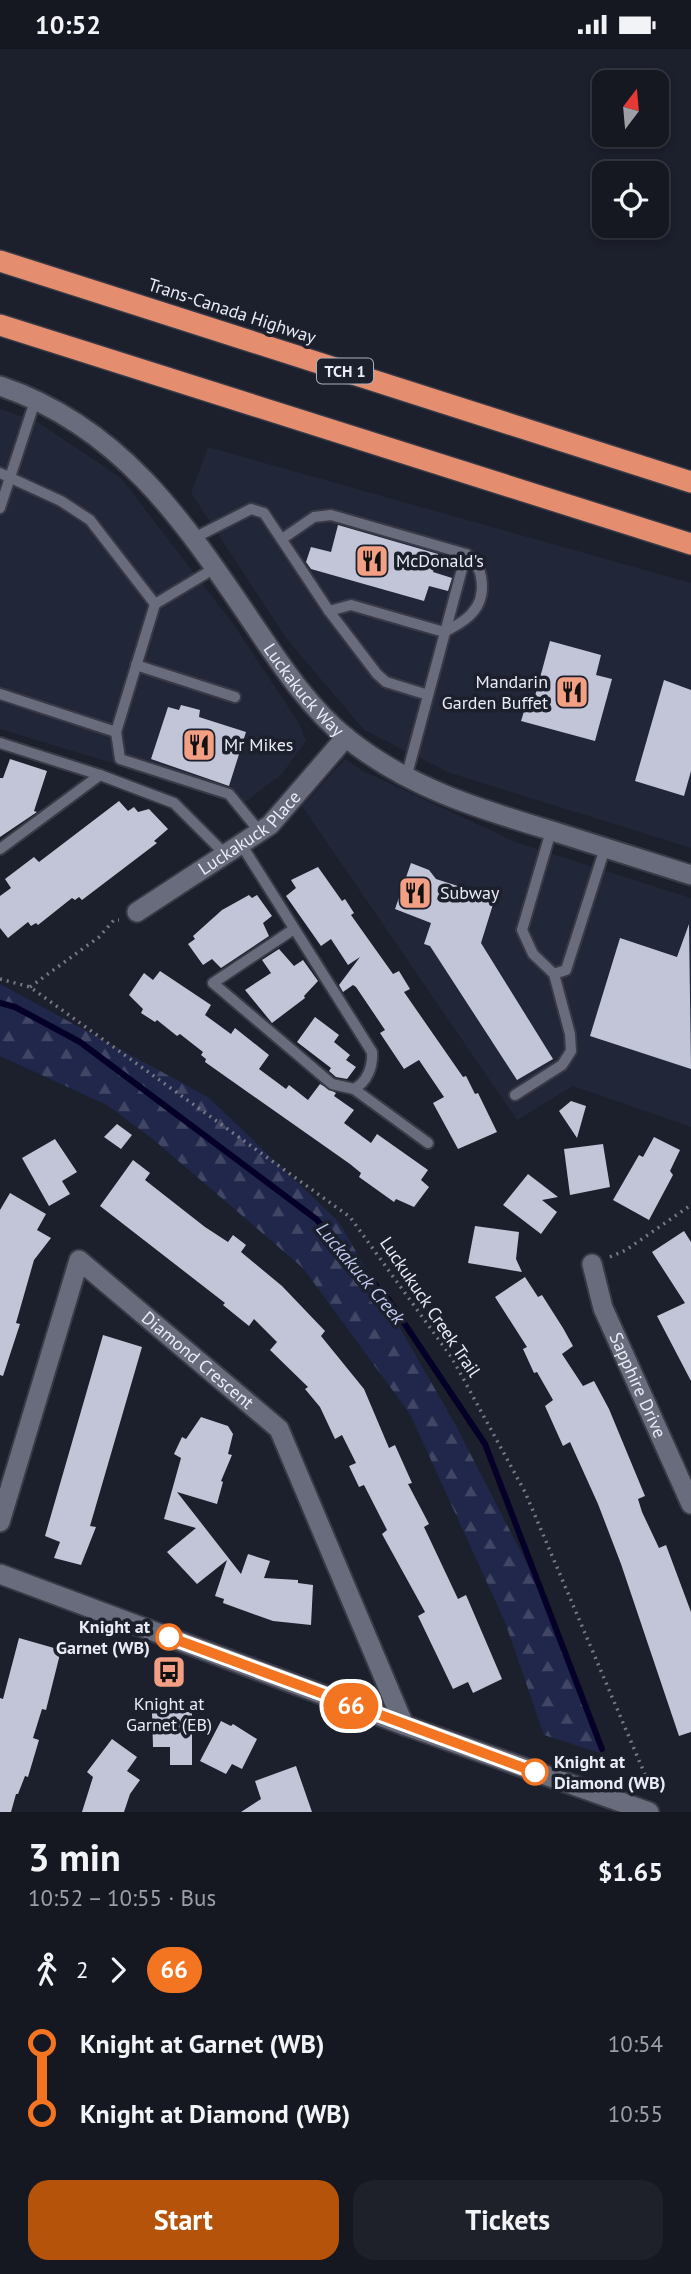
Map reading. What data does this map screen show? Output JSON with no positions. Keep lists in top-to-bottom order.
{
  "streets": {
    "highway": ["Trans-Canada Highway", "TCH 1"],
    "street": [
      "Luckakuck Way",
      "Luckakuck Place",
      "Diamond Crescent",
      "Sapphire Drive"
    ],
    "path": ["Luckukuck Creek Trail"]
  },
  "crossings": [
    ["Luckakuck Way", "Luckakuck Place"]
  ],
  "water": ["Luckakuck Creek"],
  "places": {
    "restaurant": [
      "McDonald's",
      "Mandarin Garden Buffet",
      "Mr Mikes",
      "Subway"
    ],
    "other": ["Knight at Garnet (WB)", "Knight at Diamond (WB)"],
    "bus stop": ["Knight at Garnet (EB)"]
  },
  "lines": ["bus line 66"],
  "north": "top",
  "page": {
    "status": "10:52",
    "on_map": "66",
    "heading": ["3 min", "10:52 – 10:55 · Bus", "$1.65"],
    "legs": ["2", "66"],
    "list": [
      {
        "name": "Knight at Garnet (WB)",
        "value": "10:54"
      },
      {
        "name": "Knight at Diamond (WB)",
        "value": "10:55"
      }
    ],
    "buttons": ["Start", "Tickets"]
  }
}
